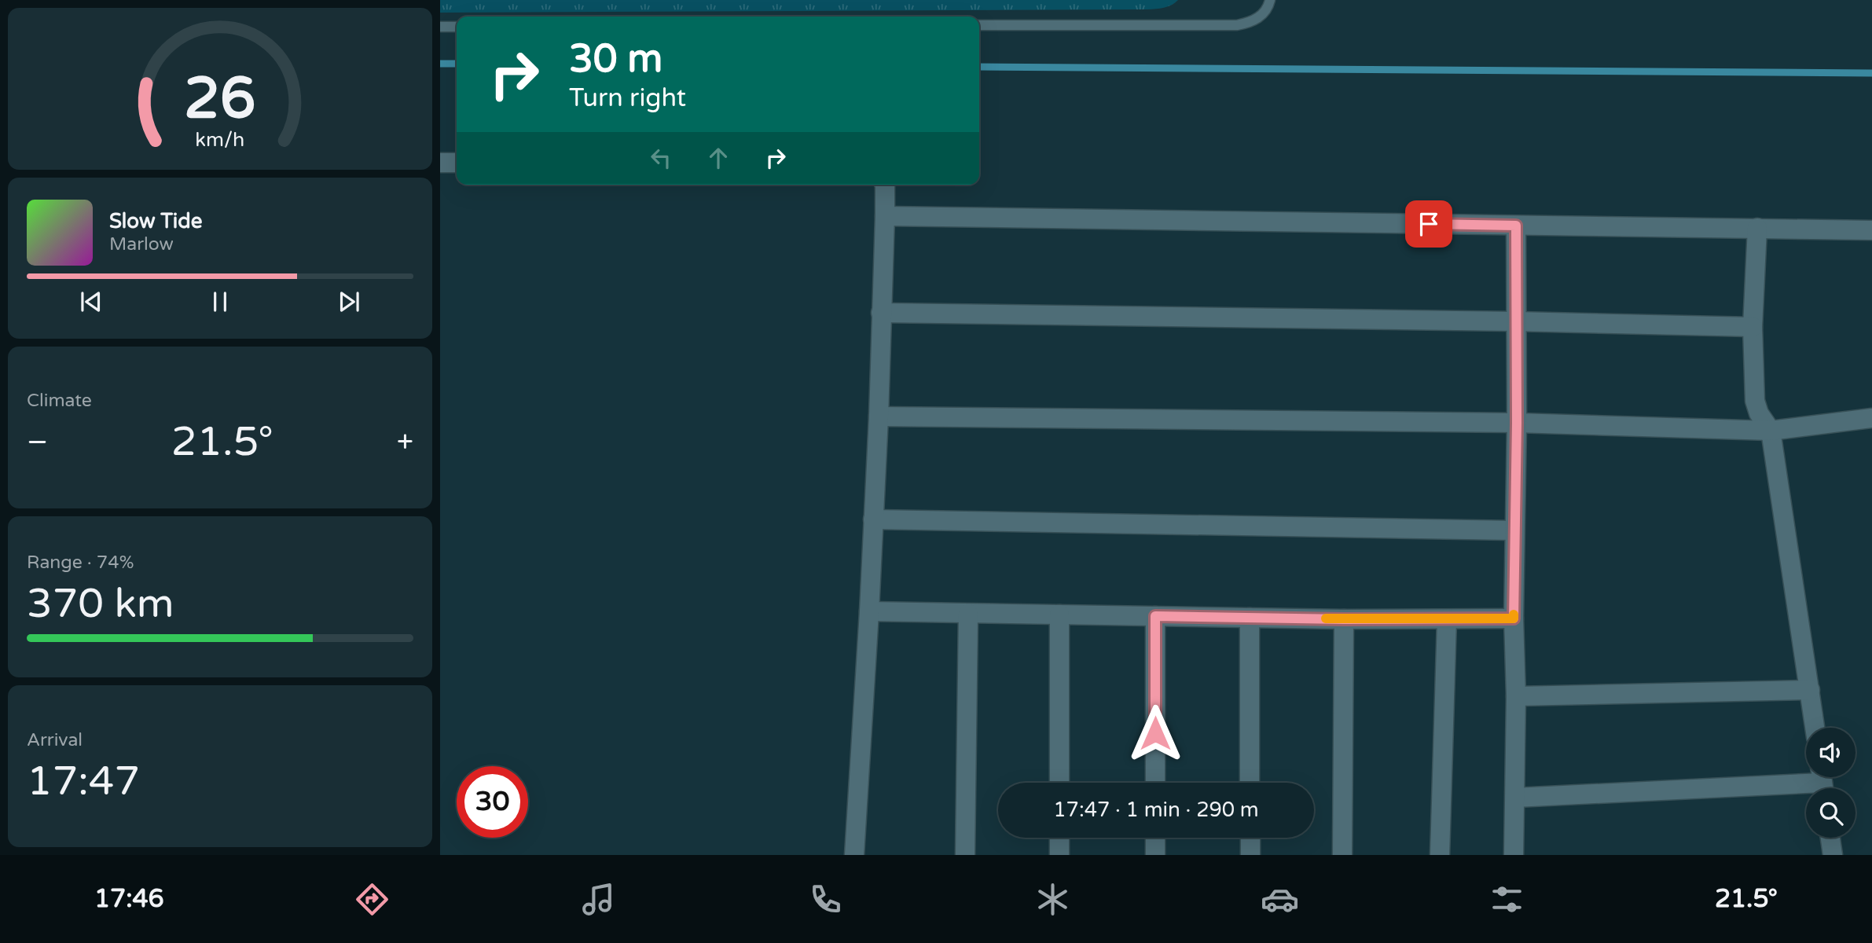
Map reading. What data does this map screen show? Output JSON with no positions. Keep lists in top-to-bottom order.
{
  "page": {
    "turn": ["30 m", "Turn right"],
    "song": ["Slow Tide", "Marlow"],
    "tile": [
      "Climate",
      ["Range · 74%", "370 km"],
      ["Arrival", "17:47"]
    ],
    "heat": ["−", "21.5°", "+"],
    "limit": "30",
    "trip": "17:47 · 1 min · 290 m",
    "tabs": ["17:46", "21.5°"],
    "gauge": ["26", "km/h"]
  }
}
